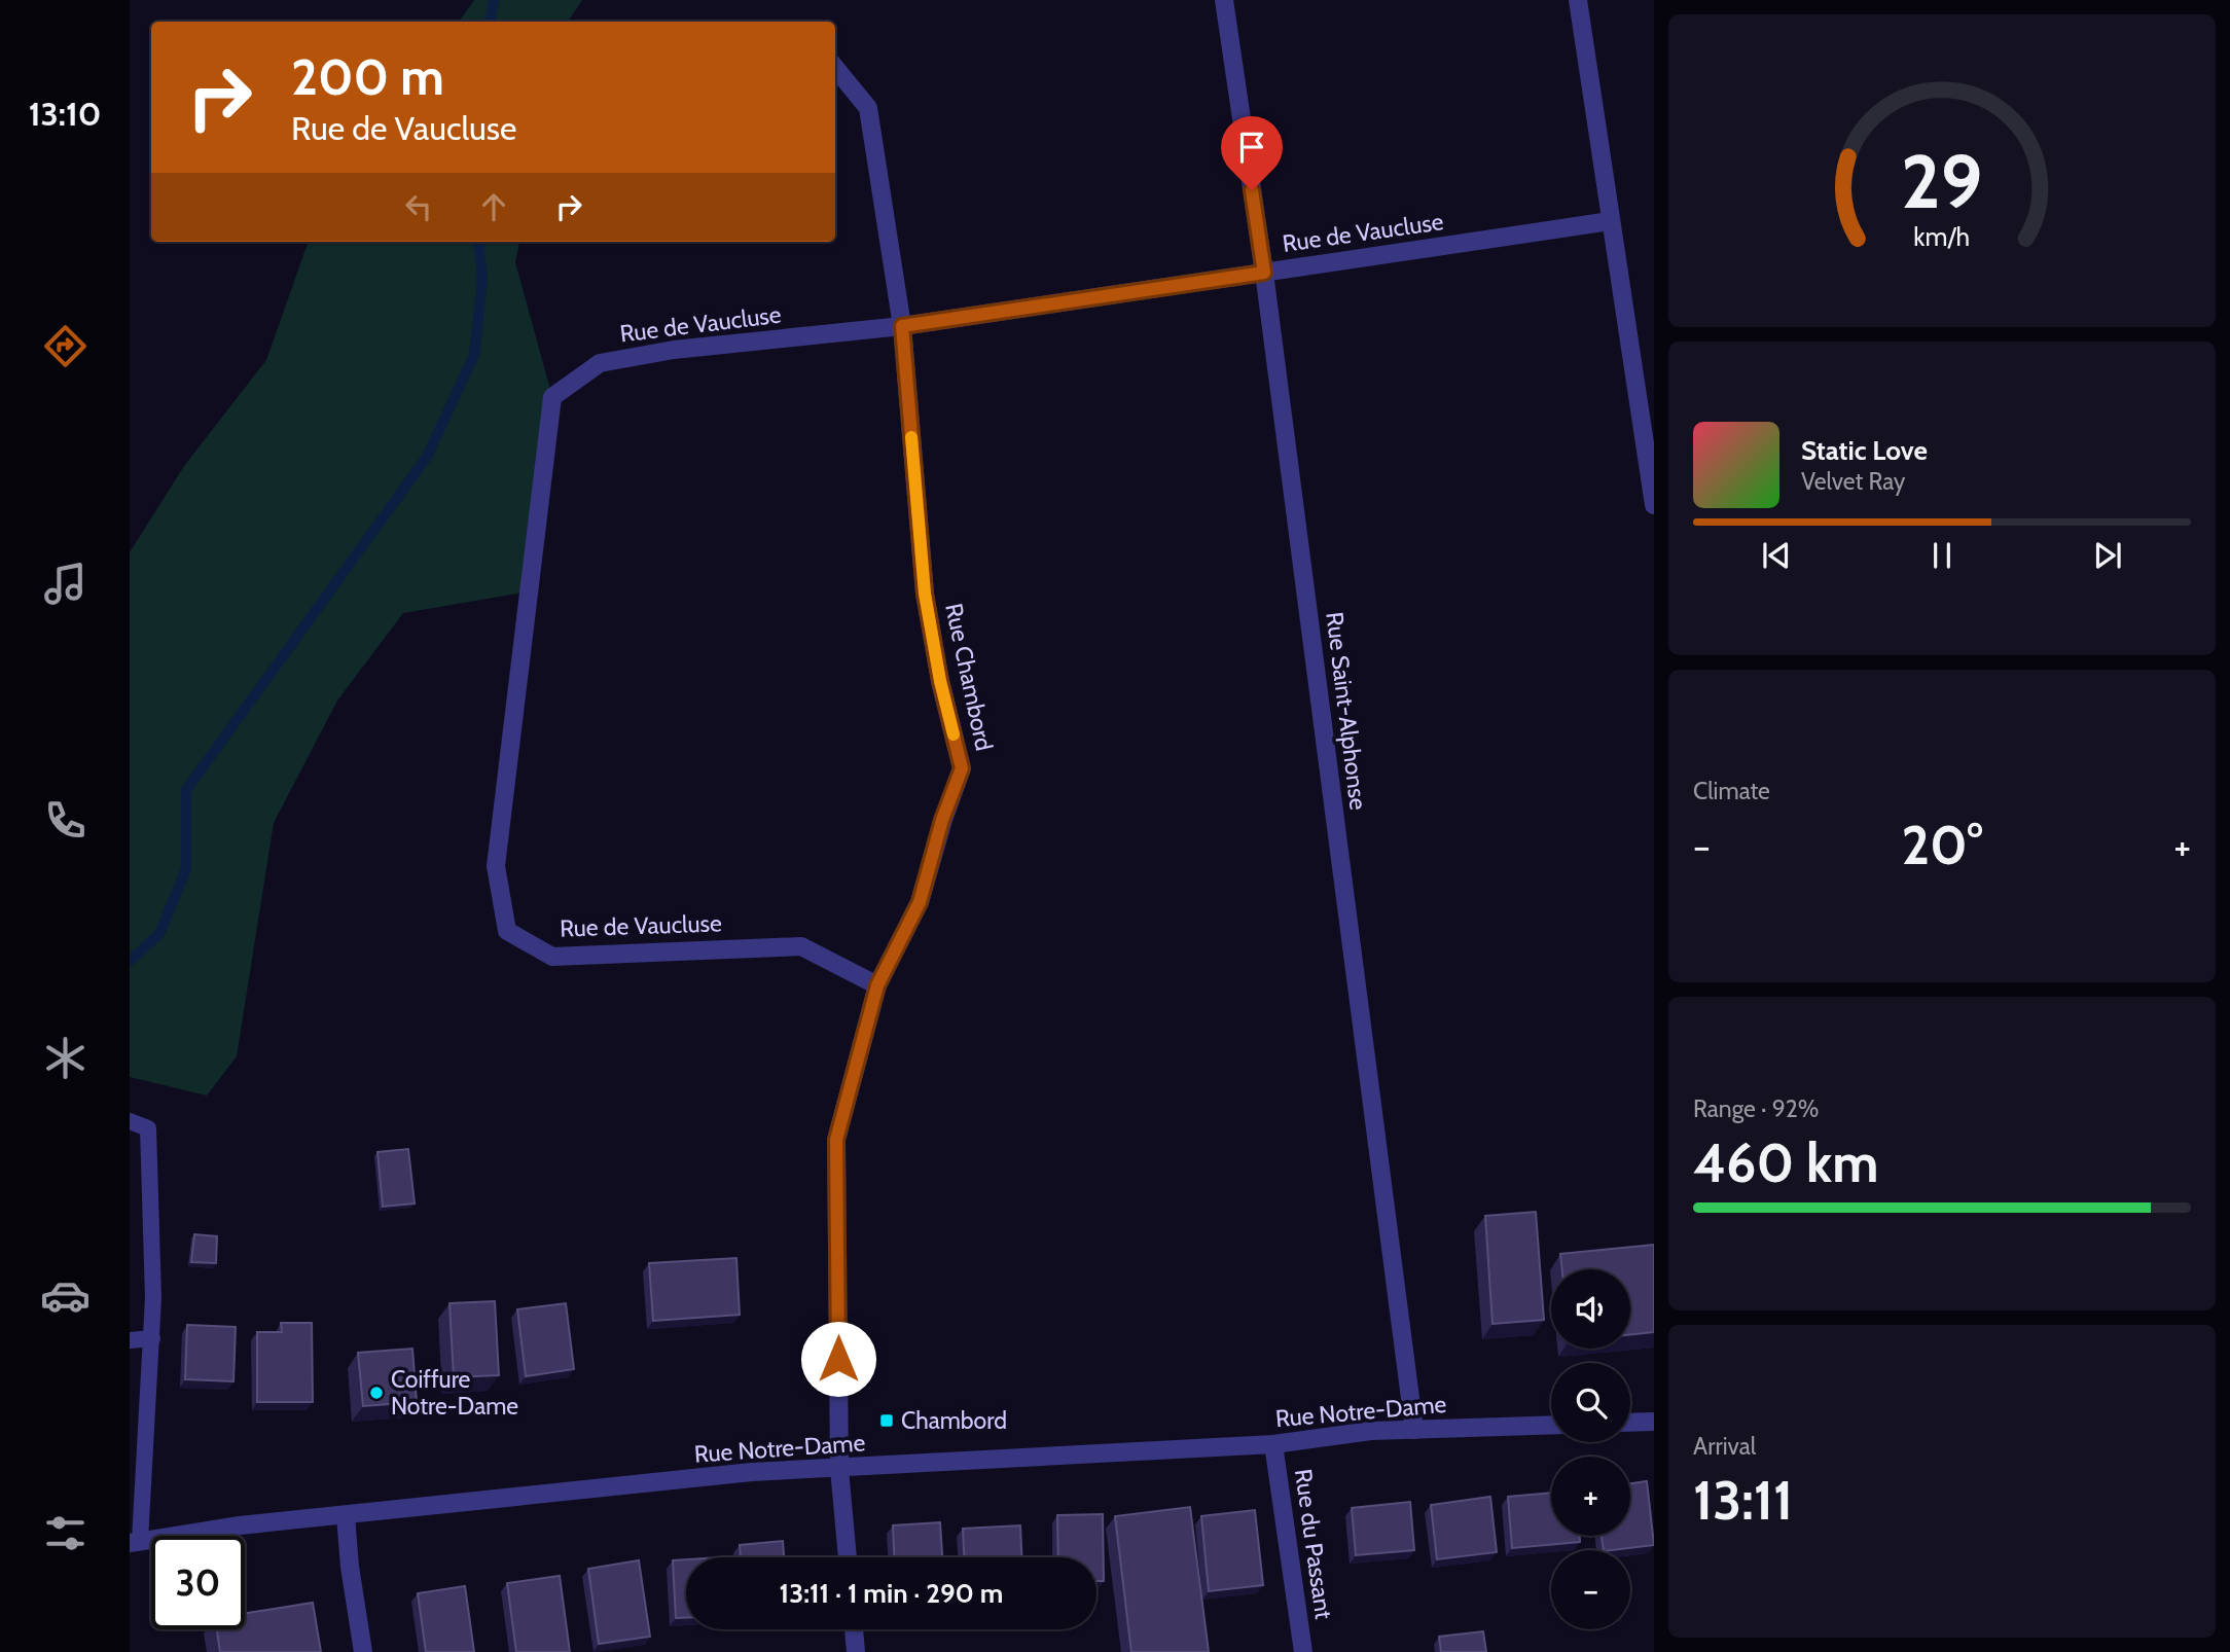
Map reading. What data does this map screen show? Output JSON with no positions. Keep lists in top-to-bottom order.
{
  "streets": {
    "street": [
      "Rue de Vaucluse",
      "Rue Chambord",
      "Rue Saint-Alphonse",
      "Rue Notre-Dame",
      "Rue du Passant"
    ]
  },
  "crossings": [
    ["Rue de Vaucluse", "Rue Chambord"],
    ["Rue de Vaucluse", "Rue Saint-Alphonse"],
    ["Rue Chambord", "Rue Notre-Dame"],
    ["Rue Saint-Alphonse", "Rue Notre-Dame"],
    ["Rue Notre-Dame", "Rue du Passant"]
  ],
  "places": {
    "other": ["Coiffure Notre-Dame"],
    "transit": ["Chambord"]
  },
  "page": {
    "tabs": "13:10",
    "turn": ["200 m", "Rue de Vaucluse"],
    "song": ["Static Love", "Velvet Ray"],
    "tile": [
      "Climate",
      ["Range · 92%", "460 km"],
      ["Arrival", "13:11"]
    ],
    "heat": ["−", "20°", "+"],
    "map_buttons": ["+", "−"],
    "limit": "30",
    "trip": "13:11 · 1 min · 290 m",
    "gauge": ["29", "km/h"]
  }
}
